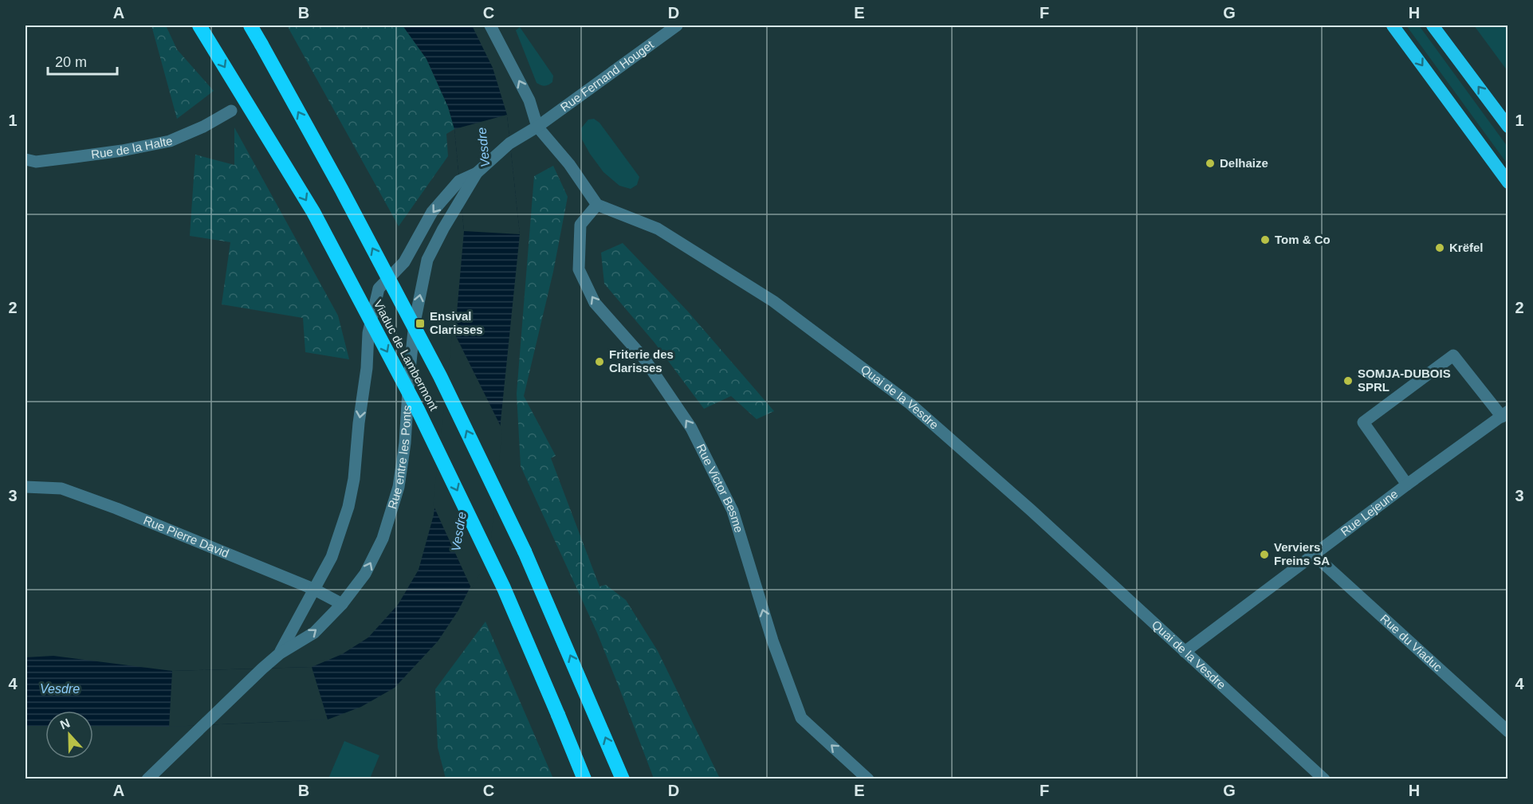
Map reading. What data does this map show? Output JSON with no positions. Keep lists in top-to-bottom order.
{
  "streets": {
    "highway": ["Viaduc de Lambermont"],
    "street": [
      "Rue Fernand Houget",
      "Rue de la Halte",
      "Quai de la Vesdre",
      "Rue entre les Ponts",
      "Rue Victor Besme",
      "Rue Lejeune",
      "Rue Pierre David",
      "Rue du Viaduc"
    ]
  },
  "crossings": [
    ["Rue Fernand Houget", "Rue entre les Ponts"],
    ["Quai de la Vesdre", "Rue Victor Besme"],
    ["Quai de la Vesdre", "Rue Lejeune"],
    ["Rue entre les Ponts", "Rue Pierre David"],
    ["Rue Lejeune", "Rue du Viaduc"]
  ],
  "one_way": ["Rue Victor Besme"],
  "water": ["Vesdre"],
  "places": {
    "other": [
      "Delhaize",
      "Tom & Co",
      "Krëfel",
      "Friterie des Clarisses",
      "SOMJA-DUBOIS SPRL",
      "Verviers Freins SA"
    ],
    "transit": ["Ensival Clarisses"]
  },
  "scale_bar": "20 m",
  "north": "top",
  "grid": {
    "columns": [
      "A",
      "B",
      "C",
      "D",
      "E",
      "F",
      "G",
      "H"
    ],
    "rows": [
      "1",
      "2",
      "3",
      "4"
    ]
  }
}
